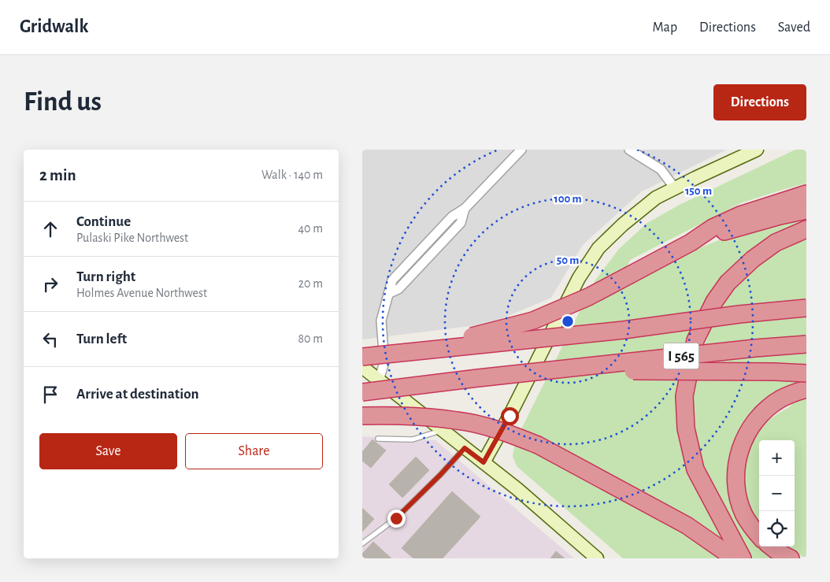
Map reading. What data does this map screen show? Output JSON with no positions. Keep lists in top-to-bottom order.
{
  "streets": {
    "highway": ["I 565"]
  },
  "page": {
    "header": "Gridwalk",
    "nav": ["Map", "Directions", "Saved"],
    "buttons": [
      "Directions",
      ["Save", "Share"]
    ],
    "title": "Find us",
    "heading": ["2 min", "Walk · 140 m"],
    "list": [
      ["Continue", "Pulaski Pike Northwest", "40 m"],
      ["Turn right", "Holmes Avenue Northwest", "20 m"],
      ["Turn left", "80 m"],
      "Arrive at destination"
    ],
    "map_buttons": ["+", "−"]
  },
  "rings": ["150 m", "100 m", "50 m"]
}
